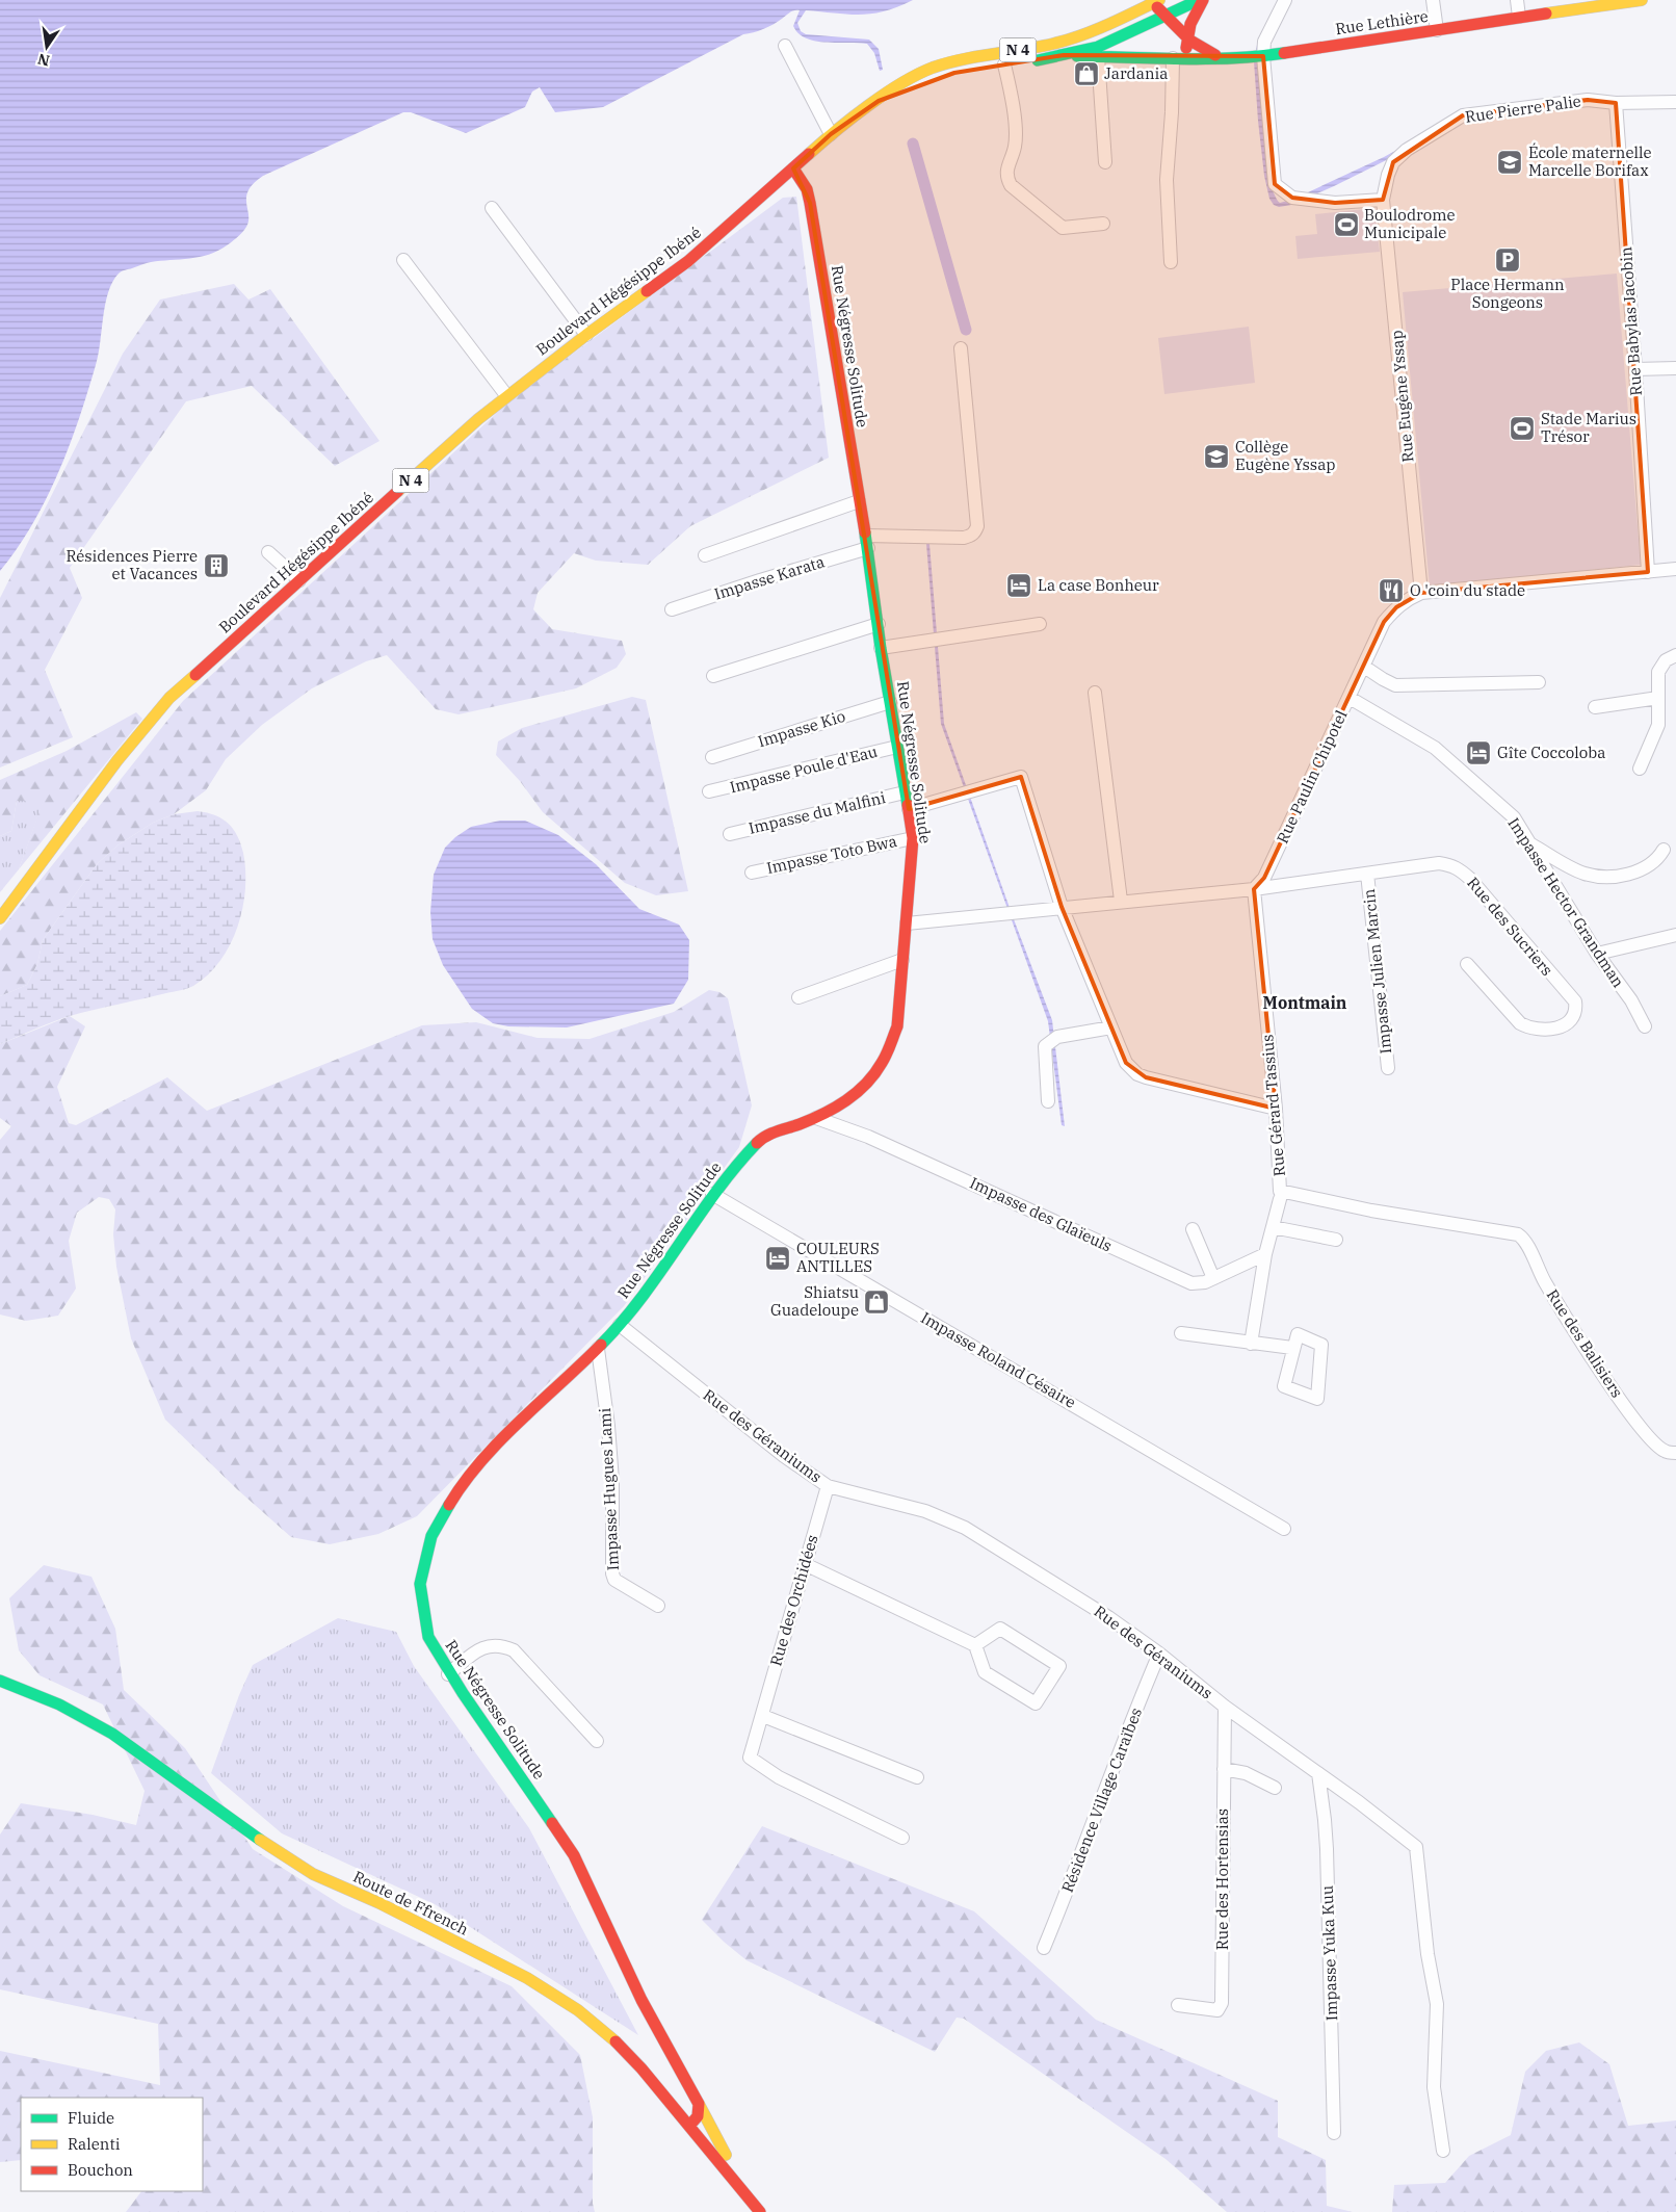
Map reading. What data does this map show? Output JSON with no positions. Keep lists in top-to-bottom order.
{
  "streets": {
    "street": [
      "Rue Lethière",
      "N 4",
      "Rue Pierre Palie",
      "Boulevard Hégésippe Ibéné",
      "Rue Babylas Jacobin",
      "Rue Négresse Solitude",
      "Rue Eugène Yssap",
      "Impasse Karata",
      "Impasse Kio",
      "Impasse Poule d'Eau",
      "Rue Paulin Chipotel",
      "Impasse du Malfini",
      "Impasse Toto Bwa",
      "Impasse Hector Grandman",
      "Rue des Sucriers",
      "Impasse Julien Marcin",
      "Rue Gérard Tassius",
      "Impasse des Glaïeuls",
      "Rue des Balisiers",
      "Impasse Roland Césaire",
      "Rue des Géraniums",
      "Impasse Hugues Lami",
      "Rue des Orchidées",
      "Résidence Village Caraïbes",
      "Rue des Hortensias",
      "Route de Ffrench",
      "Impasse Yuka Kuu"
    ]
  },
  "crossings": [
    ["Rue Lethière", "Boulevard Hégésippe Ibéné"],
    ["Rue Pierre Palie", "Rue Babylas Jacobin"],
    ["Rue Pierre Palie", "Rue Eugène Yssap"],
    ["Boulevard Hégésippe Ibéné", "Rue Négresse Solitude"],
    ["Rue Babylas Jacobin", "Rue Paulin Chipotel"],
    ["Rue Négresse Solitude", "Impasse Karata"],
    ["Rue Négresse Solitude", "Impasse Kio"],
    ["Rue Négresse Solitude", "Impasse Poule d'Eau"],
    ["Rue Négresse Solitude", "Impasse du Malfini"],
    ["Rue Négresse Solitude", "Impasse Toto Bwa"],
    ["Rue Négresse Solitude", "Impasse des Glaïeuls"],
    ["Rue Négresse Solitude", "Impasse Roland Césaire"],
    ["Rue Négresse Solitude", "Rue des Géraniums"],
    ["Rue Négresse Solitude", "Impasse Hugues Lami"],
    ["Rue Négresse Solitude", "Route de Ffrench"],
    ["Rue Eugène Yssap", "Rue Paulin Chipotel"],
    ["Rue Paulin Chipotel", "Impasse Hector Grandman"],
    ["Rue Paulin Chipotel", "Rue des Sucriers"],
    ["Rue Paulin Chipotel", "Rue Gérard Tassius"],
    ["Rue des Sucriers", "Impasse Julien Marcin"],
    ["Rue des Sucriers", "Rue Gérard Tassius"],
    ["Rue Gérard Tassius", "Rue des Balisiers"],
    ["Rue des Géraniums", "Rue des Orchidées"],
    ["Rue des Géraniums", "Résidence Village Caraïbes"],
    ["Rue des Géraniums", "Rue des Hortensias"],
    ["Rue des Géraniums", "Impasse Yuka Kuu"]
  ],
  "districts": ["Montmain"],
  "places": {
    "shop": ["Jardania", "Shiatsu Guadeloupe"],
    "school or university": ["École maternelle Marcelle Borifax", "Collège Eugène Yssap"],
    "sports": ["Boulodrome Municipale", "Stade Marius Trésor"],
    "parking": ["Place Hermann Songeons"],
    "building": ["Résidences Pierre et Vacances"],
    "hotel": ["La case Bonheur", "Gîte Coccoloba", "COULEURS ANTILLES"],
    "restaurant": ["O 'coin du stade"]
  },
  "legend": ["Fluide", "Ralenti", "Bouchon"],
  "north": "bottom"
}
